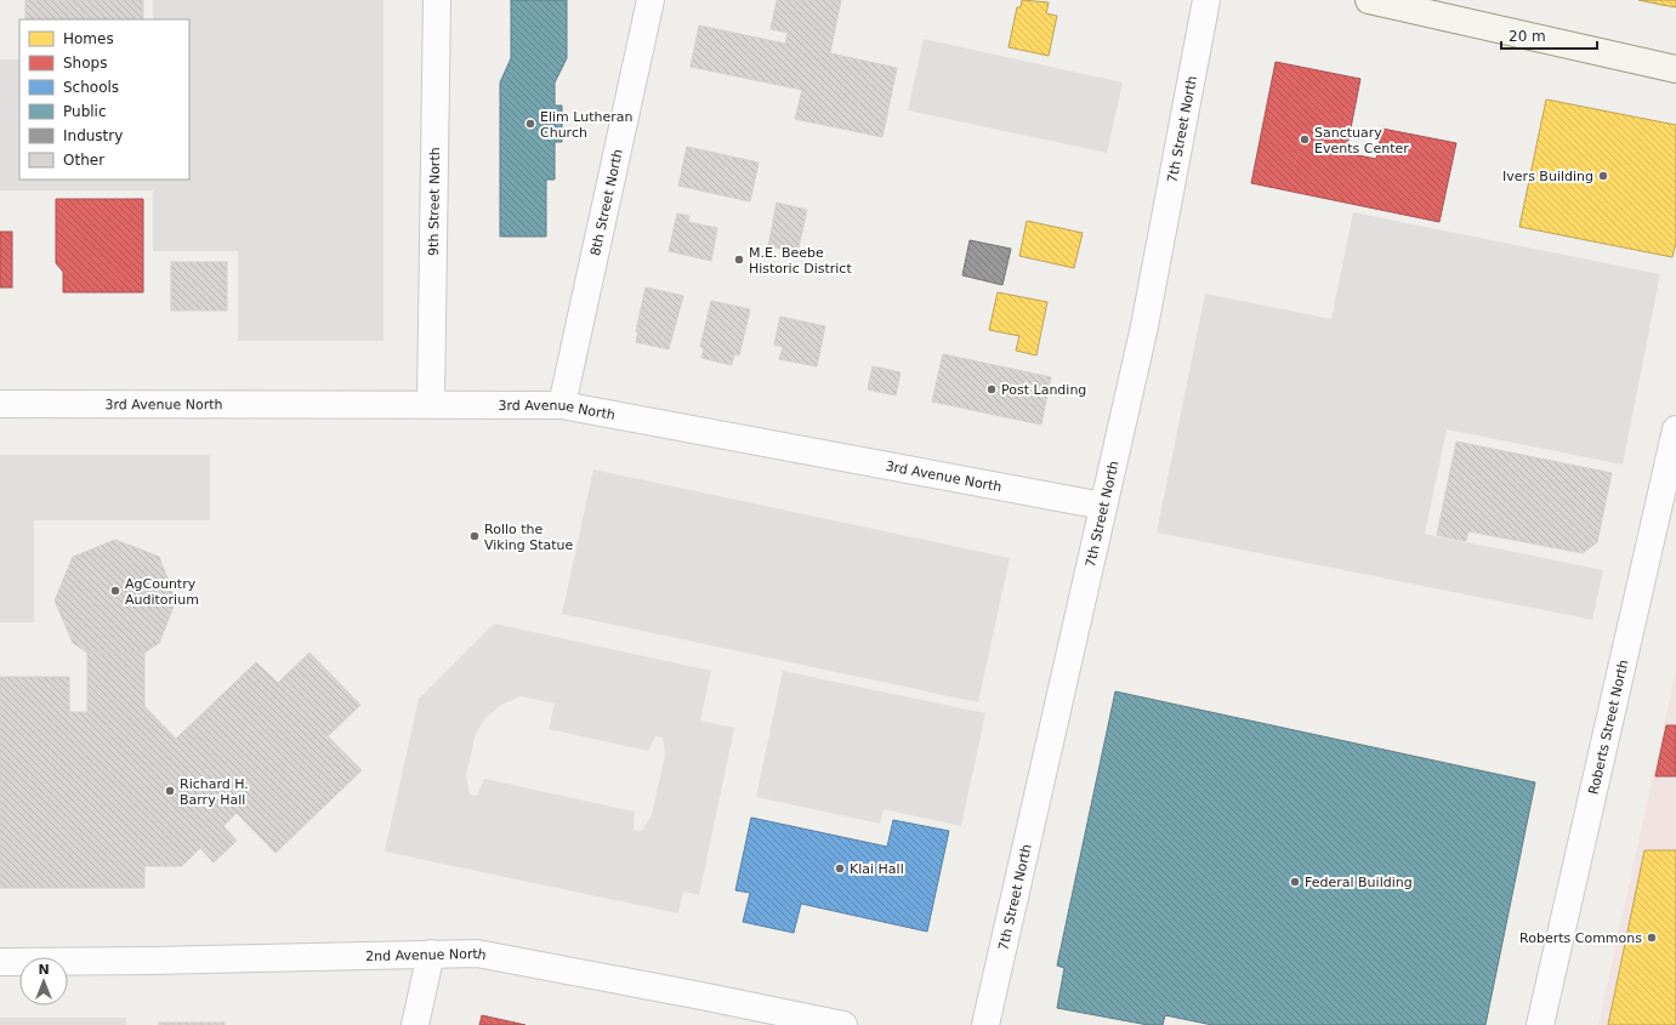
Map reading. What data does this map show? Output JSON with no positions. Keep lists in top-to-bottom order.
{
  "streets": {
    "street": [
      "7th Street North",
      "9th Street North",
      "8th Street North",
      "3rd Avenue North",
      "Roberts Street North",
      "2nd Avenue North"
    ]
  },
  "crossings": [
    ["7th Street North", "3rd Avenue North"],
    ["9th Street North", "3rd Avenue North"],
    ["8th Street North", "3rd Avenue North"]
  ],
  "places": [
    "Elim Lutheran Church",
    "Sanctuary Events Center",
    "Ivers Building",
    "M.E. Beebe Historic District",
    "Post Landing",
    "Rollo the Viking Statue",
    "AgCountry Auditorium",
    "Richard H. Barry Hall",
    "Klai Hall",
    "Federal Building",
    "Roberts Commons"
  ],
  "legend": [
    "Homes",
    "Shops",
    "Schools",
    "Public",
    "Industry",
    "Other"
  ],
  "scale_bar": "20 m",
  "north": "top"
}
